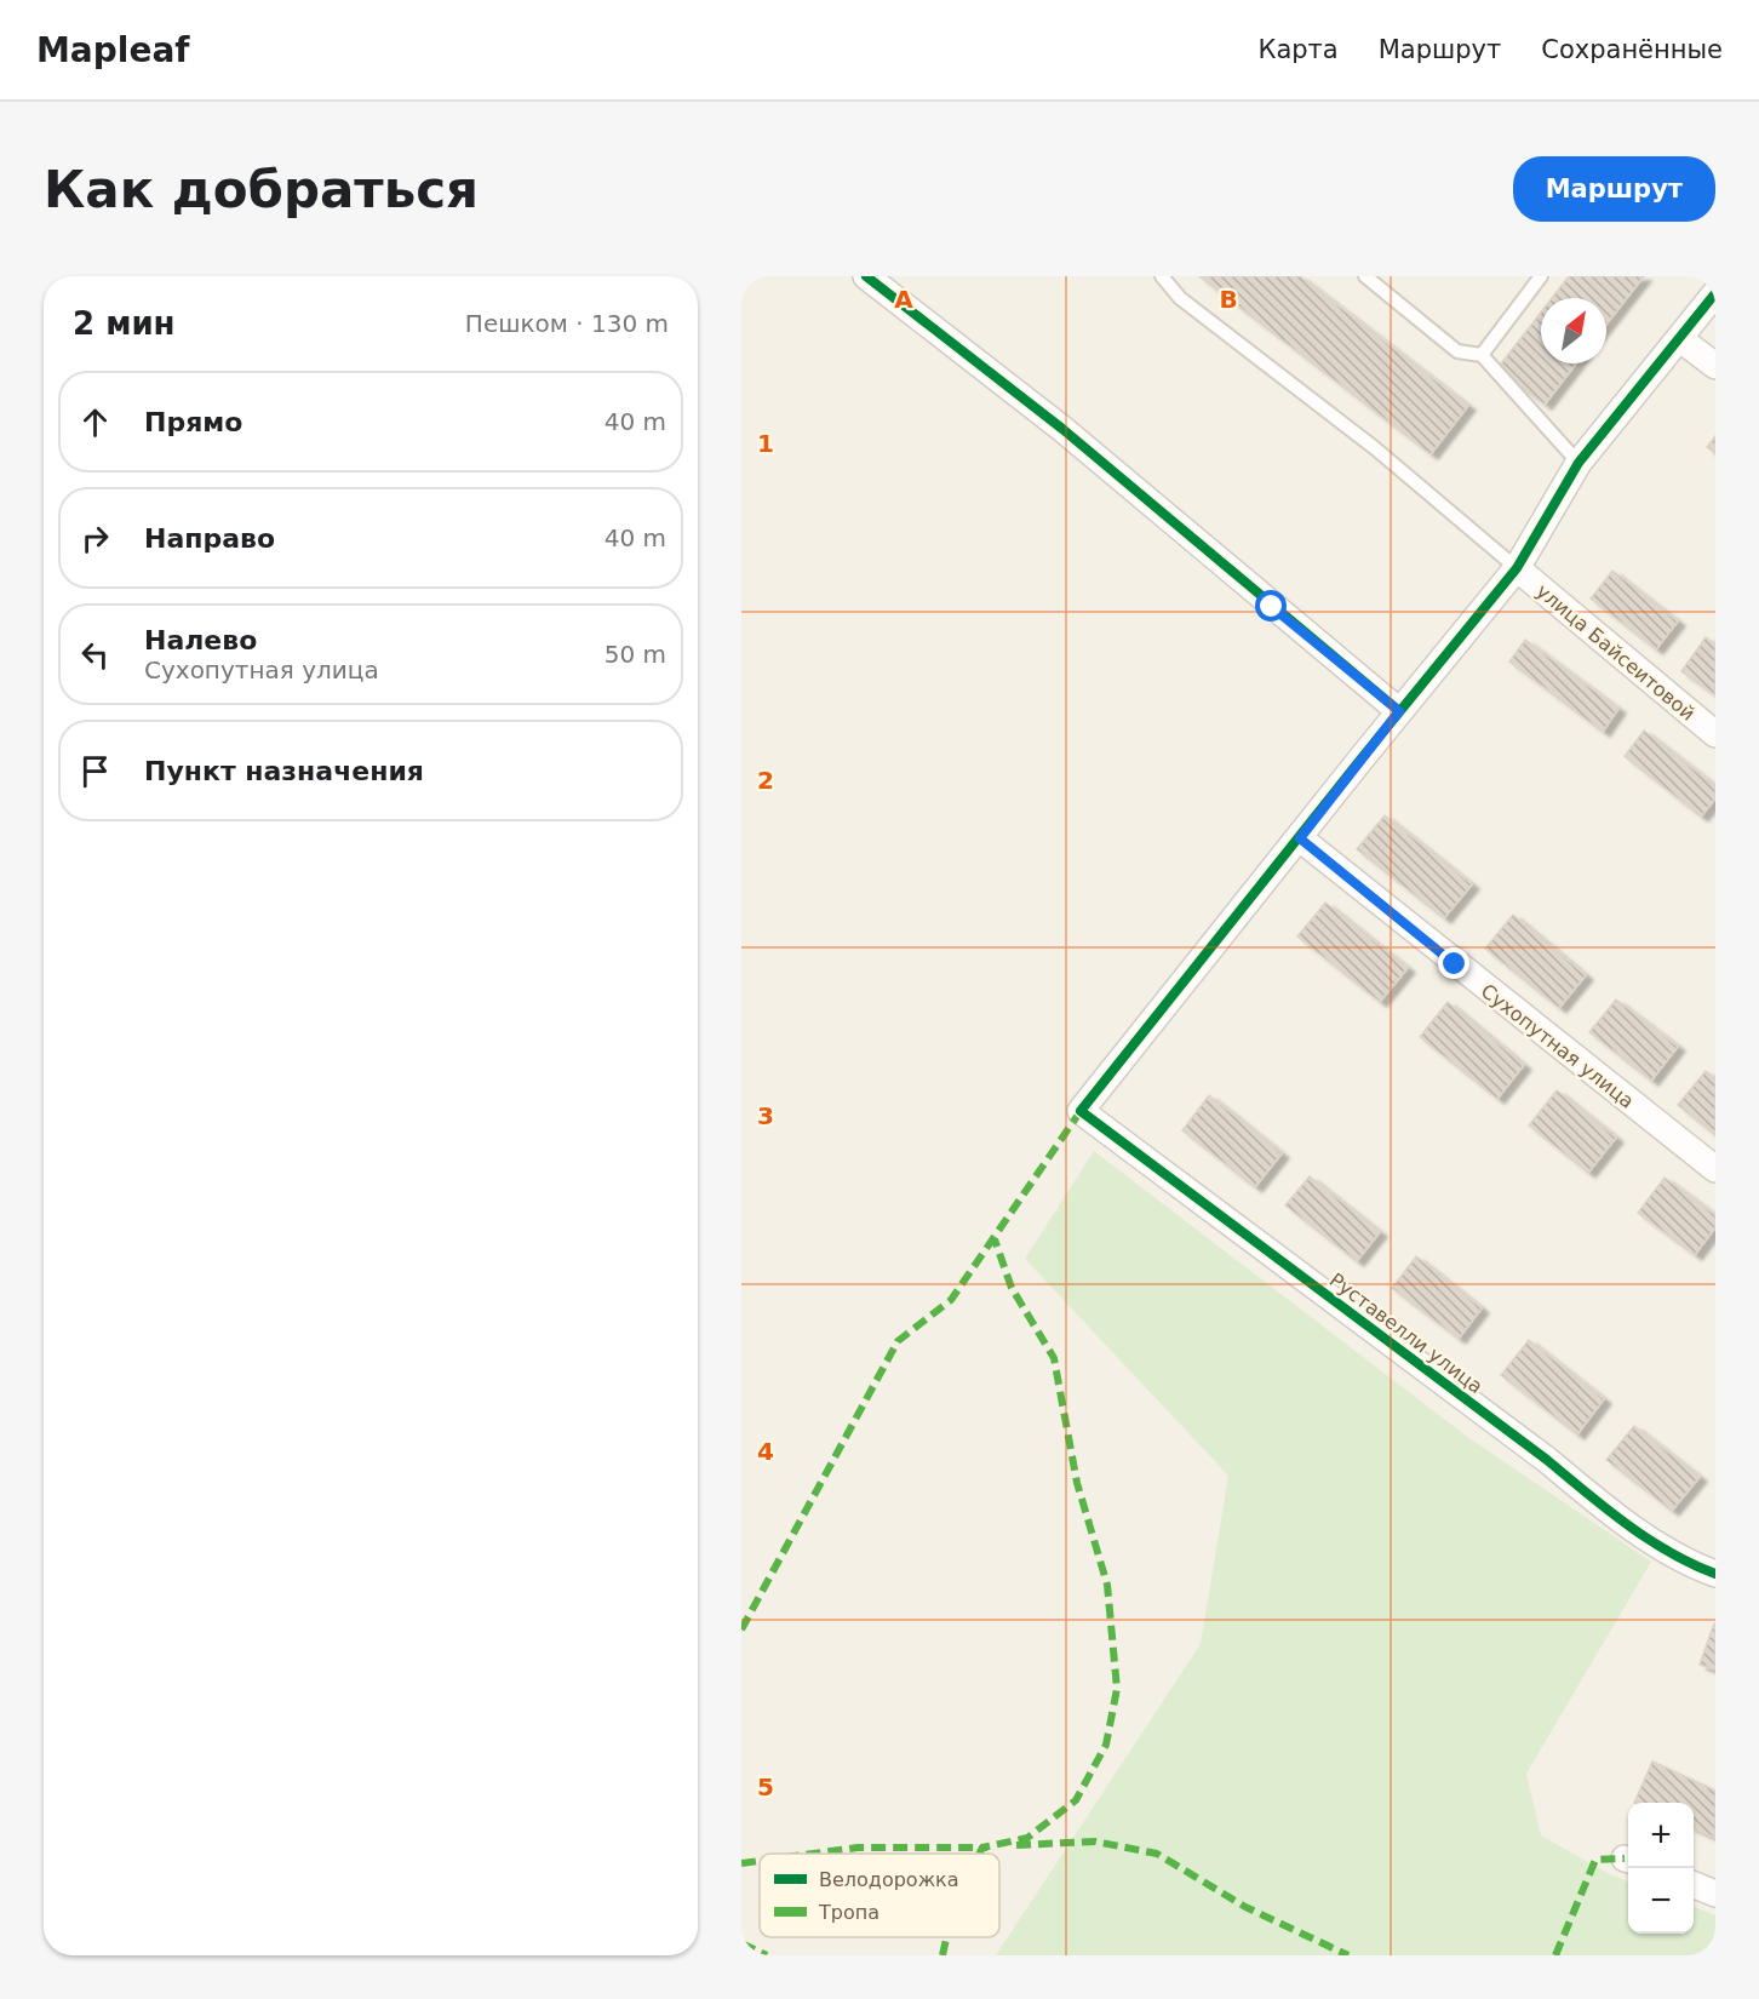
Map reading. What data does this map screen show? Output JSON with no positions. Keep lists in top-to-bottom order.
{
  "streets": {
    "street": ["улица Байсеитовой", "Сухопутная улица", "Руставелли улица"]
  },
  "crossings": [
    ["Сухопутная улица", "Руставелли улица"]
  ],
  "legend": ["Велодорожка", "Тропа"],
  "north": "top right",
  "page": {
    "header": "Mapleaf",
    "nav": ["Карта", "Маршрут", "Сохранённые"],
    "buttons": "Маршрут",
    "title": "Как добраться",
    "heading": ["2 мин", "Пешком · 130 m"],
    "list": [
      ["Прямо", "40 m"],
      ["Направо", "40 m"],
      ["Налево", "Сухопутная улица", "50 m"],
      "Пункт назначения"
    ],
    "map_buttons": ["+", "−"]
  },
  "grid": {
    "columns": ["A", "B"],
    "rows": [
      "1",
      "2",
      "3",
      "4",
      "5"
    ]
  }
}
